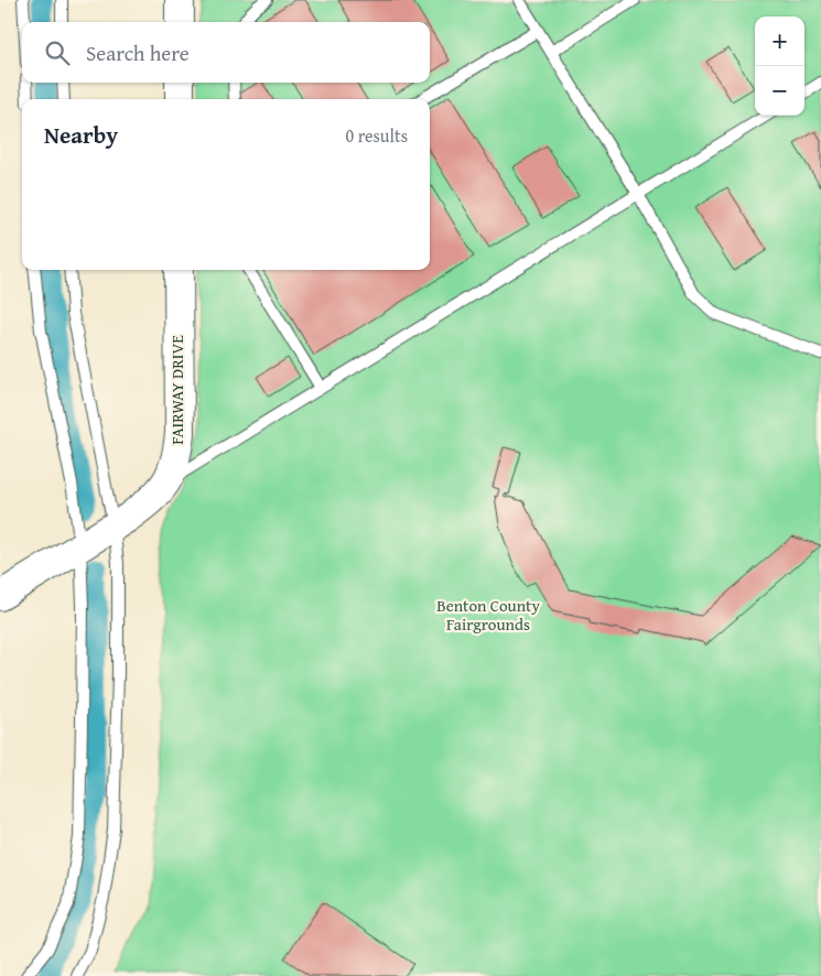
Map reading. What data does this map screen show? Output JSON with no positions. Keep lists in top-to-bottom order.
{
  "streets": {
    "street": ["FAIRWAY DRIVE"]
  },
  "parks": ["Benton County Fairgrounds"],
  "page": {
    "map_buttons": ["+", "−"],
    "search": "Search here",
    "heading": ["Nearby", "0 results"]
  }
}
